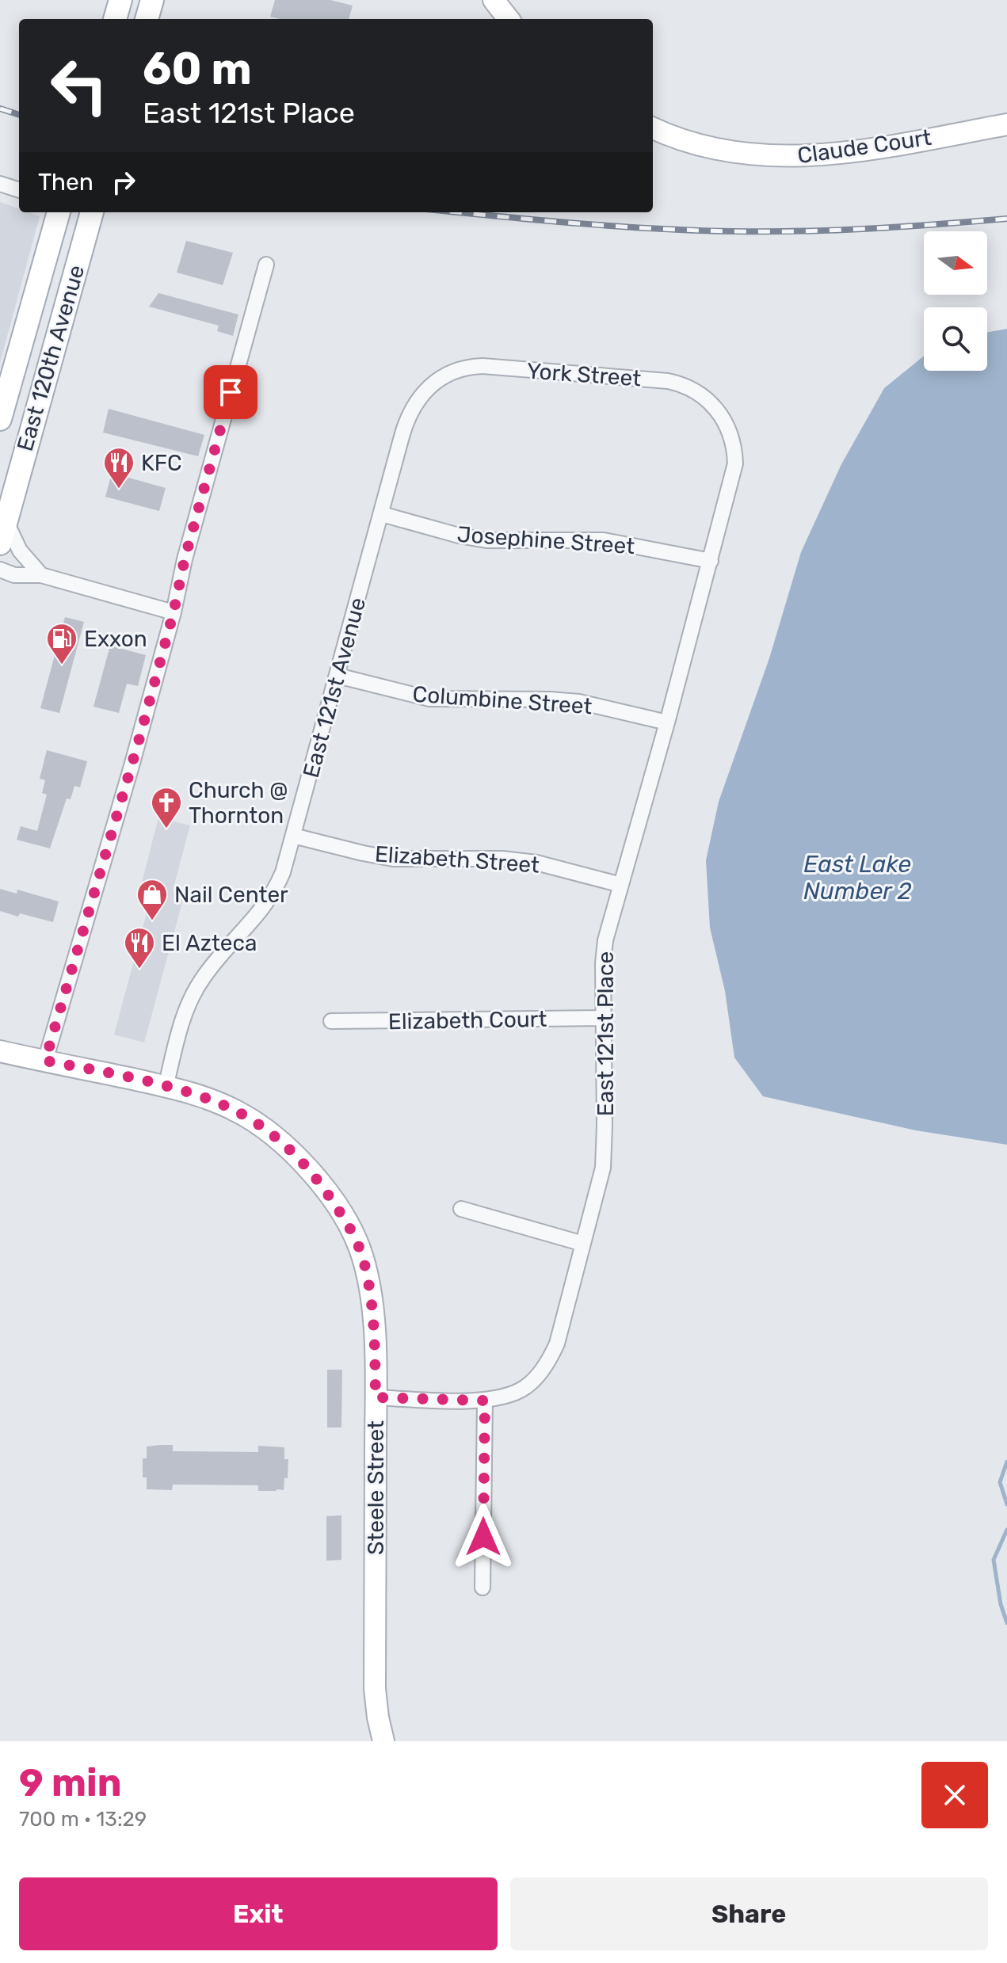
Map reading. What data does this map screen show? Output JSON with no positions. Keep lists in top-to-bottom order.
{
  "streets": {
    "main road": ["East 120th Avenue"],
    "street": [
      "Claude Court",
      "York Street",
      "Josephine Street",
      "East 121st Avenue",
      "Columbine Street",
      "Elizabeth Street",
      "Elizabeth Court",
      "East 121st Place",
      "Steele Street"
    ]
  },
  "crossings": [
    ["York Street", "East 121st Avenue"],
    ["York Street", "East 121st Place"],
    ["Josephine Street", "East 121st Avenue"],
    ["Josephine Street", "East 121st Place"],
    ["East 121st Avenue", "Columbine Street"],
    ["East 121st Avenue", "Elizabeth Street"],
    ["East 121st Avenue", "Steele Street"],
    ["Columbine Street", "East 121st Place"],
    ["Elizabeth Street", "East 121st Place"],
    ["Elizabeth Court", "East 121st Place"],
    ["East 121st Place", "Steele Street"]
  ],
  "water": ["East Lake Number 2"],
  "places": {
    "restaurant": ["KFC", "El Azteca"],
    "fuel station": ["Exxon"],
    "church": ["Church @ Thornton"],
    "shop": ["Nail Center"]
  },
  "north": "right",
  "page": {
    "turn": ["60 m", "East 121st Place"],
    "then": "Then",
    "heading": ["9 min", "700 m · 13:29"],
    "buttons": ["Exit", "Share"]
  }
}
